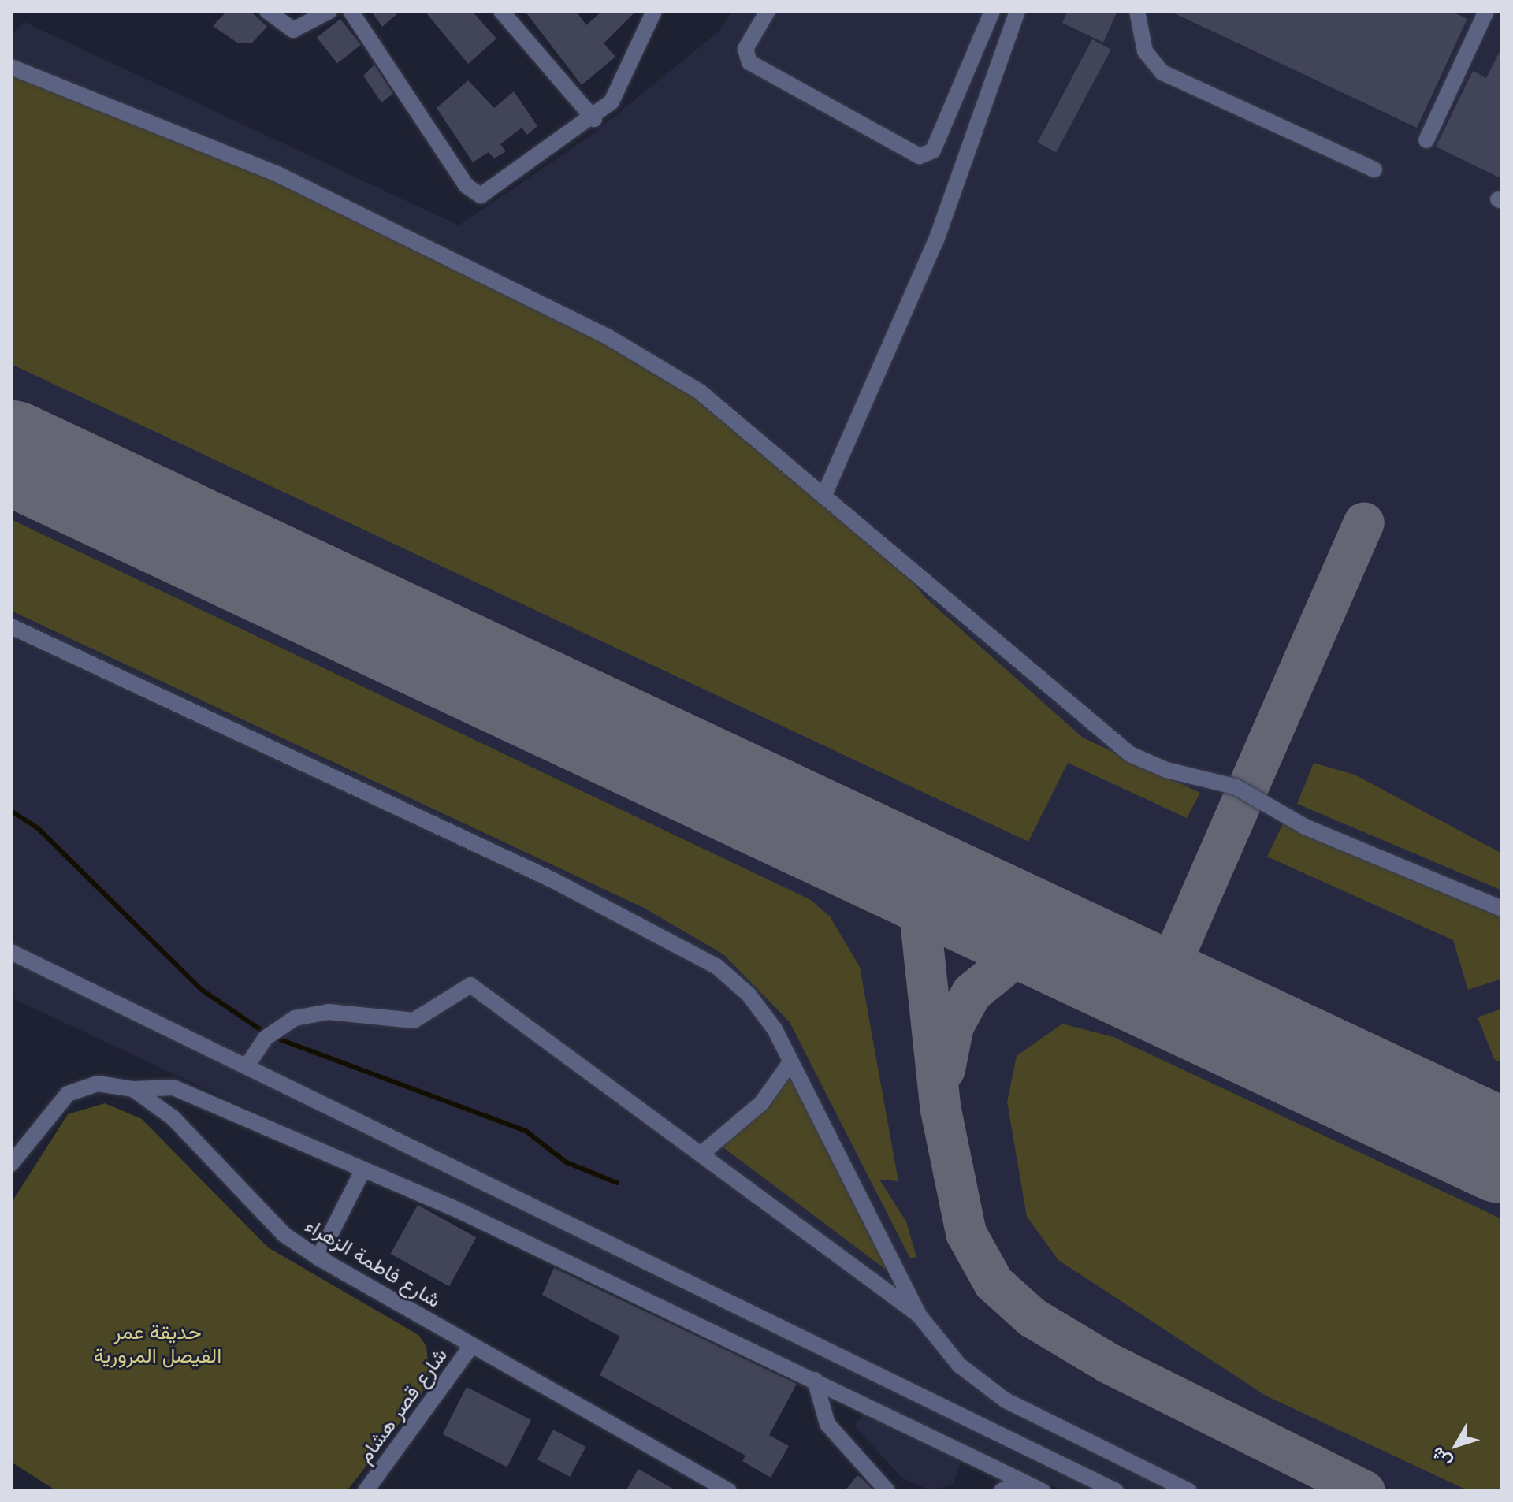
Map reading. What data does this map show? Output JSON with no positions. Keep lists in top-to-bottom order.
{
  "streets": {
    "street": ["شارع فاطمة الزهراء", "شارع قصر هشام"]
  },
  "crossings": [
    ["شارع فاطمة الزهراء", "شارع قصر هشام"]
  ],
  "parks": ["حديقة عمر الفيصل المرورية"],
  "north": "bottom left"
}
